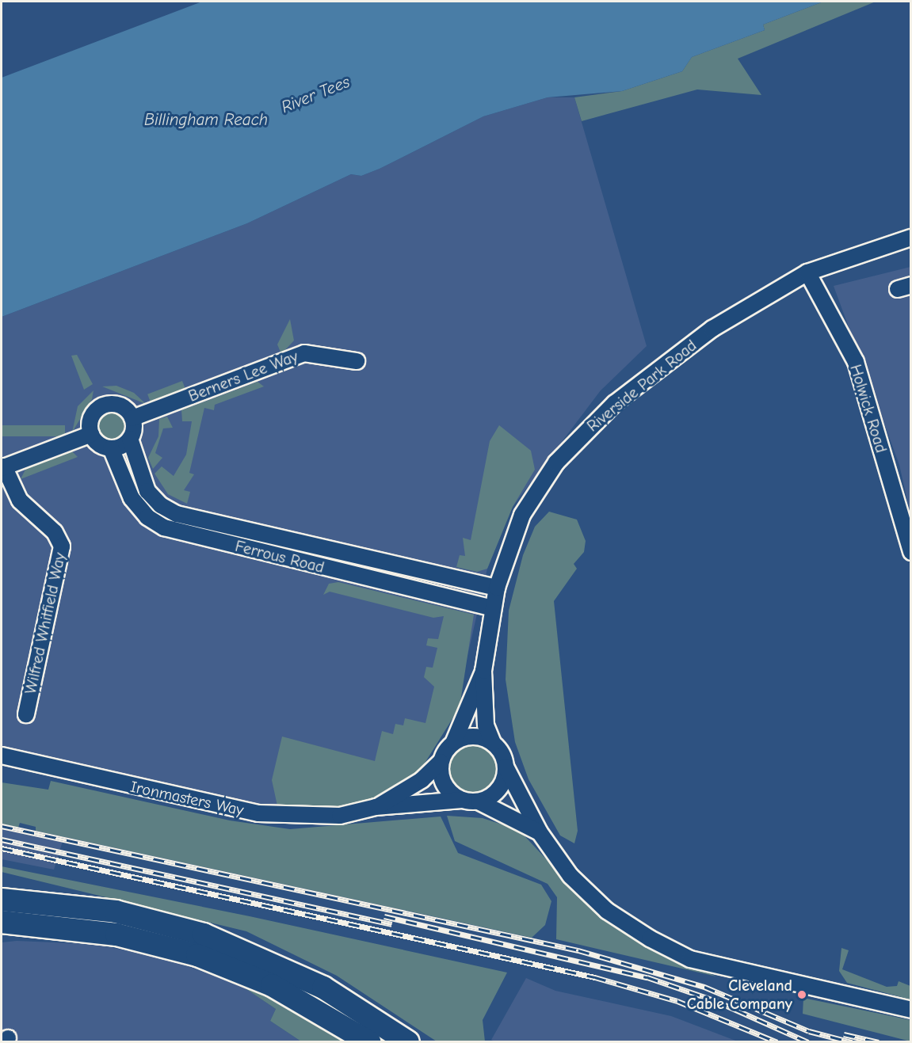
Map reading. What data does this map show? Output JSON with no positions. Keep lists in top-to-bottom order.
{
  "streets": {
    "street": [
      "Berners Lee Way",
      "Riverside Park Road",
      "Holwick Road",
      "Ferrous Road",
      "Wilfred Whitfield Way",
      "Ironmasters Way"
    ]
  },
  "crossings": [
    ["Berners Lee Way", "Ferrous Road"],
    ["Riverside Park Road", "Holwick Road"],
    ["Riverside Park Road", "Ferrous Road"]
  ],
  "water": ["River Tees", "Billingham Reach"],
  "places": ["Cleveland Cable Company"]
}
